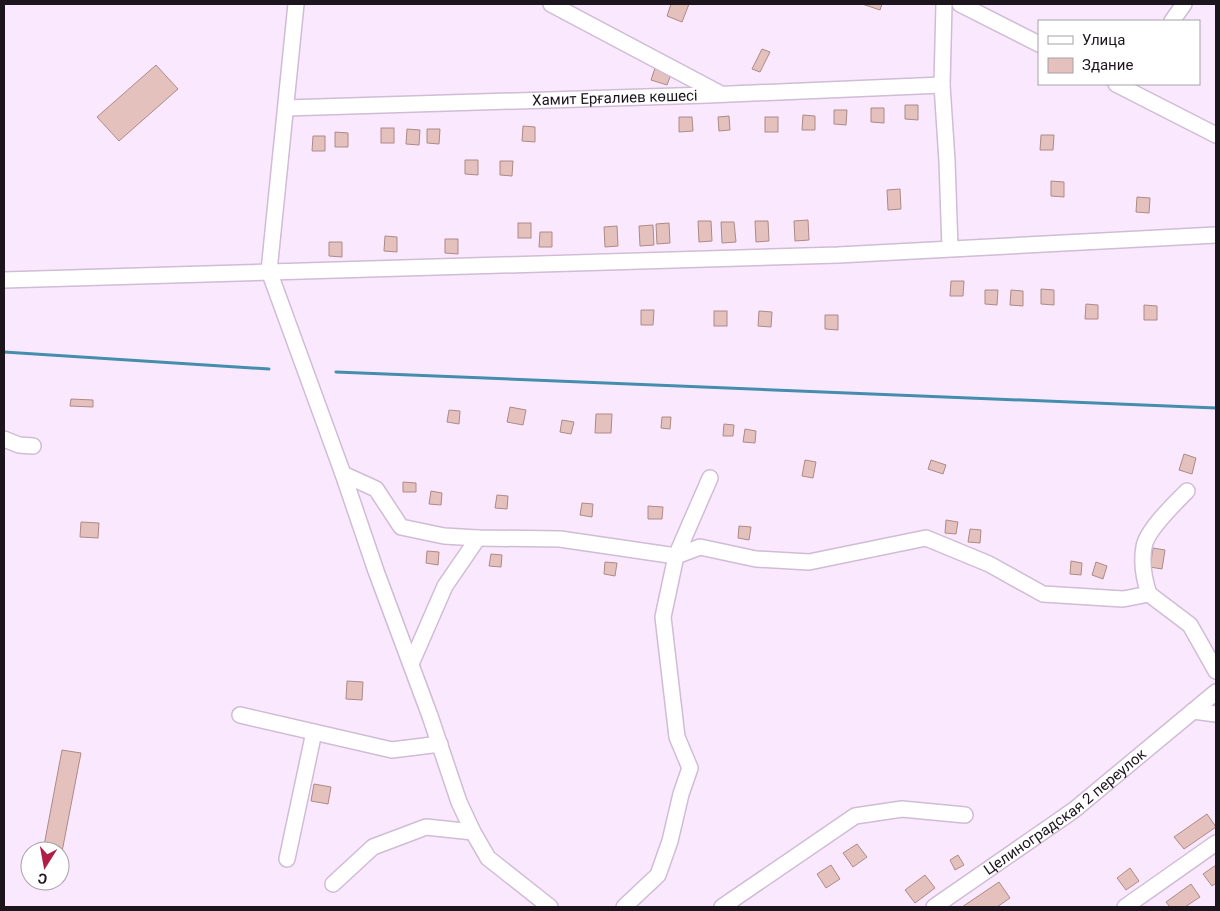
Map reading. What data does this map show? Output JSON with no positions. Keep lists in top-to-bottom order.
{
  "streets": {
    "street": ["Хамит Ерғалиев көшесі", "Целиноградская 2 переулок"]
  },
  "legend": ["Улица", "Здание"],
  "north": "bottom"
}
